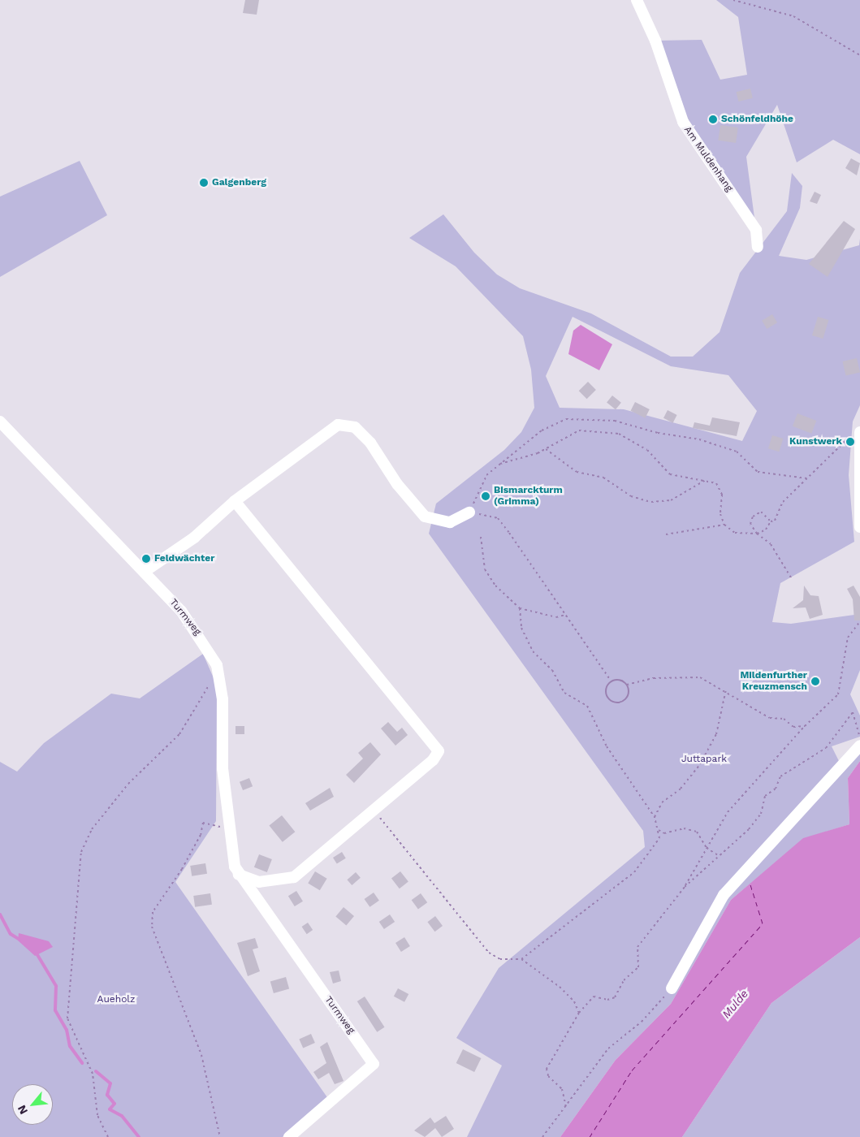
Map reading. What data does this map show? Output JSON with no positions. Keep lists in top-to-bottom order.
{
  "streets": {
    "street": ["Am Muldenhang", "Turmweg"]
  },
  "water": ["Mulde"],
  "parks": ["Juttapark", "Aueholz"],
  "places": [
    "Schönfeldhöhe",
    "Galgenberg",
    "Kunstwerk",
    "Bismarckturm (Grimma)",
    "Feldwächter",
    "Mildenfurther Kreuzmensch"
  ],
  "north": "bottom left"
}
